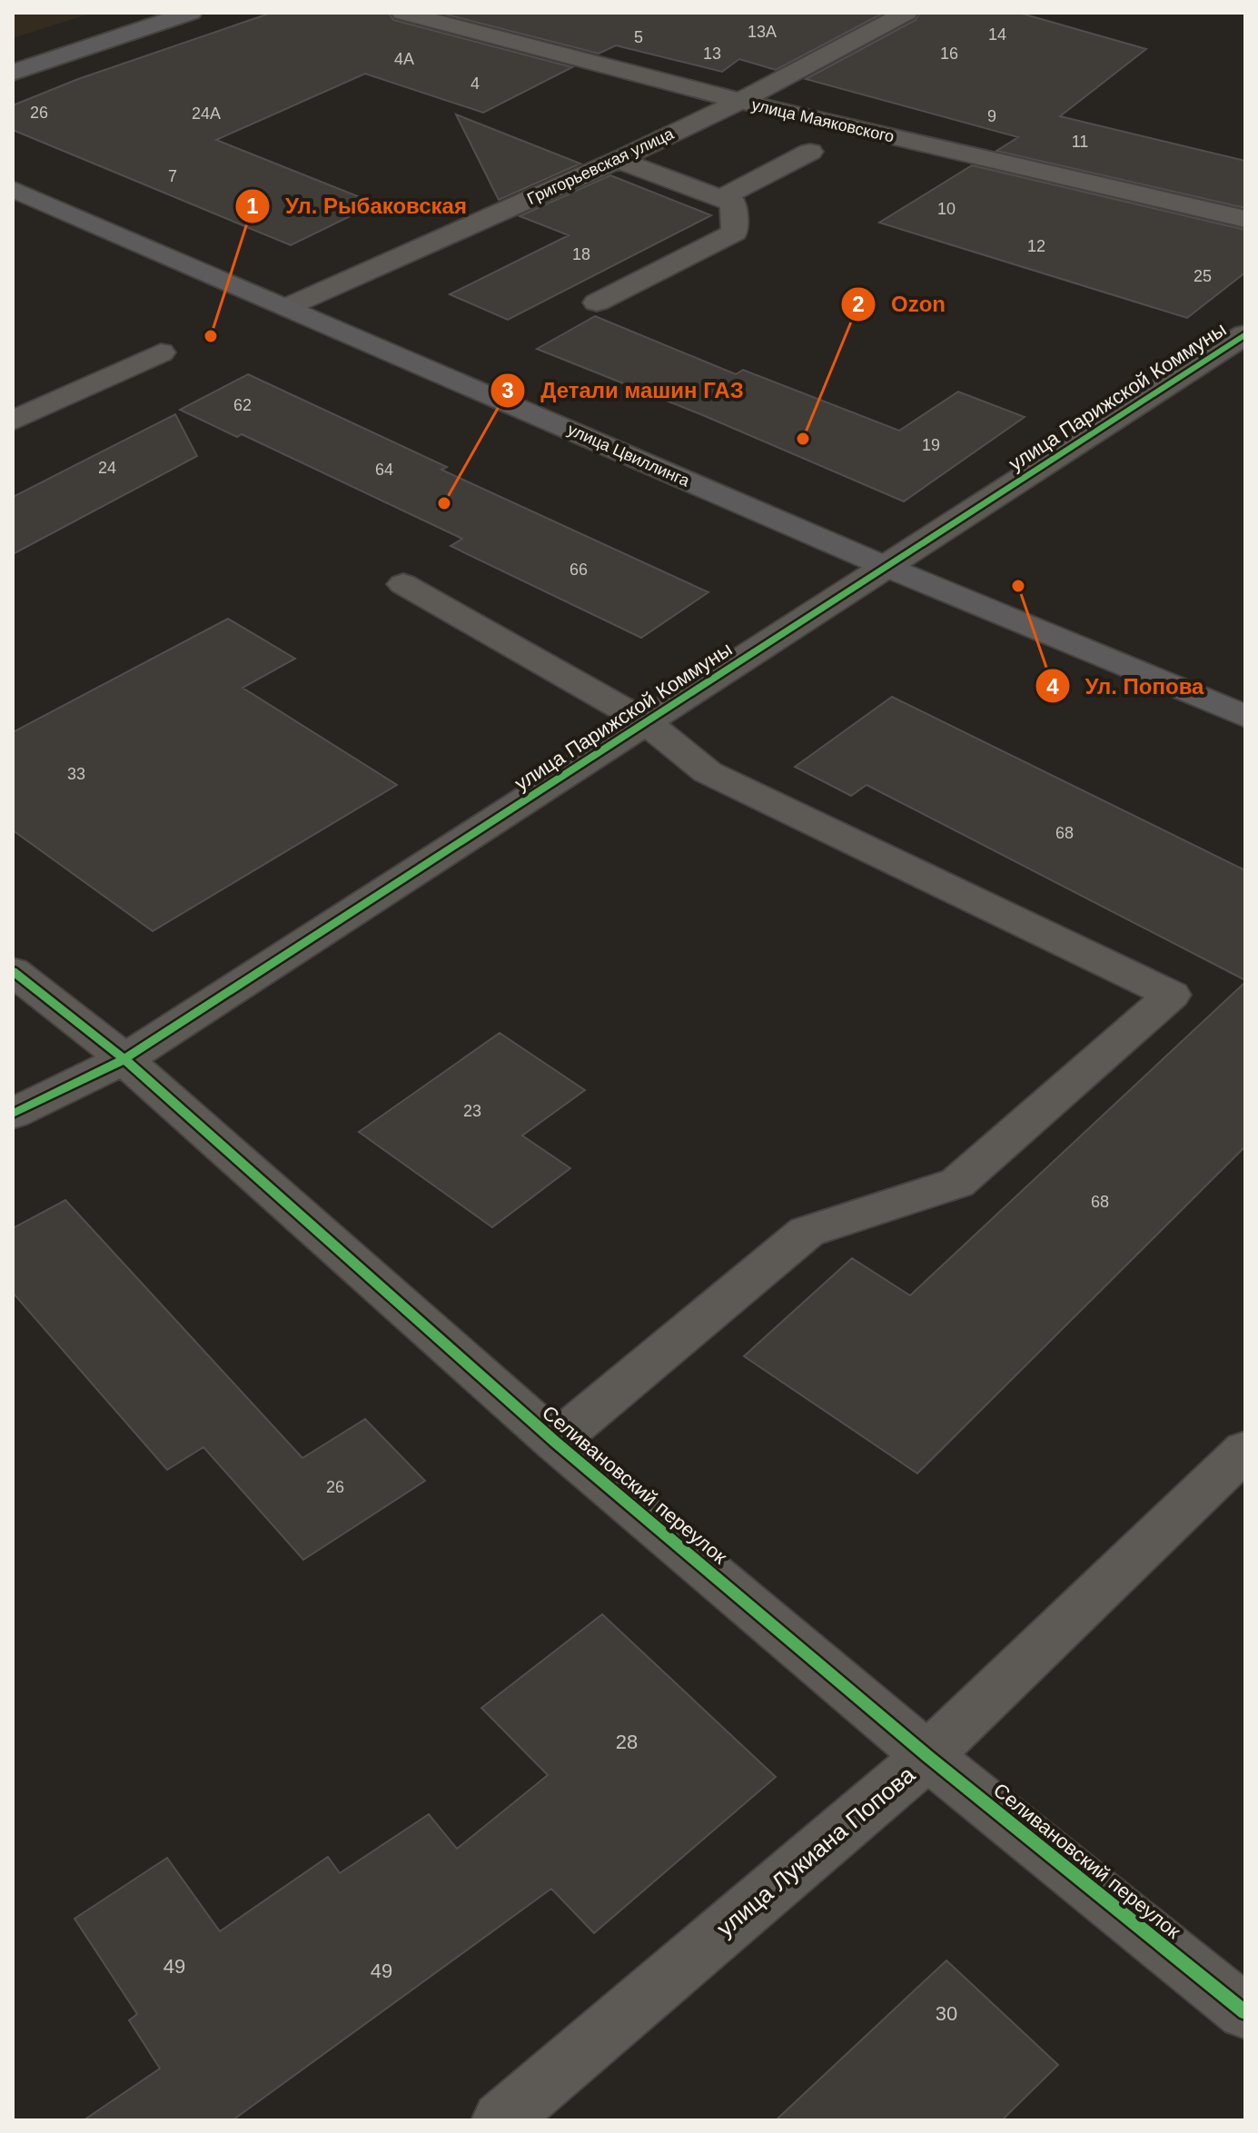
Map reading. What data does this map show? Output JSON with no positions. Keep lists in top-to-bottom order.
{
  "streets": {
    "main road": ["улица Цвиллинга"],
    "street": [
      "улица Маяковского",
      "Григорьевская улица",
      "улица Парижской Коммуны",
      "Селивановский переулок",
      "улица Лукиана Попова"
    ]
  },
  "crossings": [
    ["улица Маяковского", "Григорьевская улица"],
    ["Григорьевская улица", "улица Цвиллинга"],
    ["улица Парижской Коммуны", "улица Цвиллинга"],
    ["улица Парижской Коммуны", "Селивановский переулок"],
    ["Селивановский переулок", "улица Лукиана Попова"]
  ],
  "places": [
    "Ул. Рыбаковская",
    "Ozon",
    "Детали машин ГАЗ",
    "Ул. Попова"
  ],
  "house_numbers": [
    "13А",
    "14",
    "5",
    "13",
    "16",
    "4А",
    "4",
    "26",
    "24А",
    "9",
    "11",
    "7",
    "10",
    "12",
    "18",
    "25",
    "62",
    "19",
    "24",
    "64",
    "66",
    "33",
    "68",
    "23",
    "68",
    "26",
    "28",
    "49",
    "49",
    "30"
  ]
}
